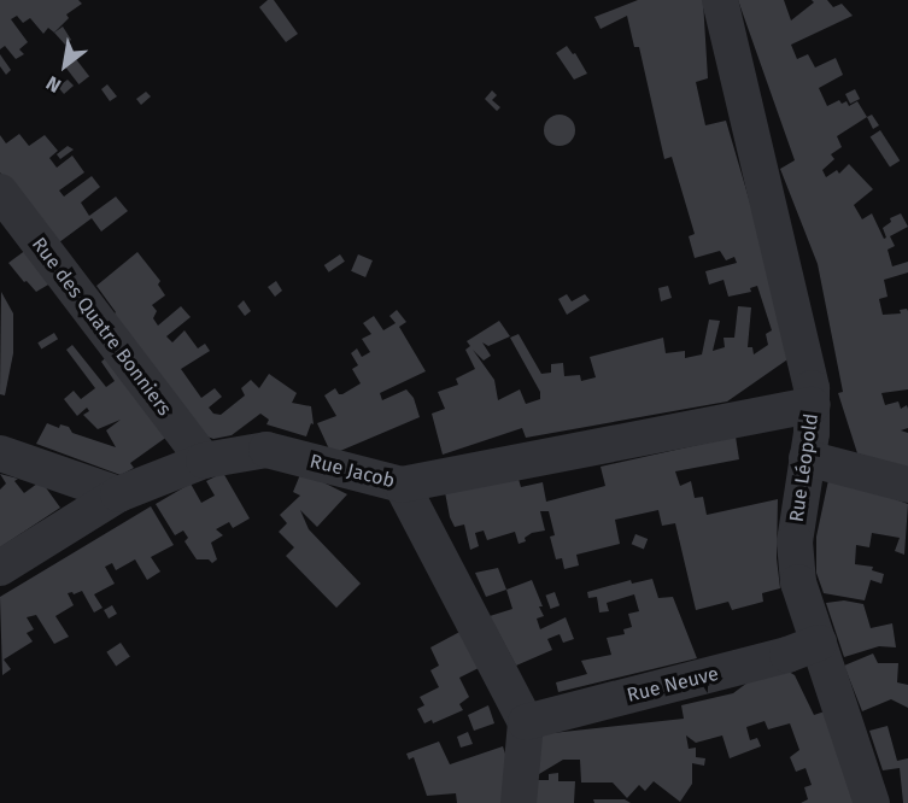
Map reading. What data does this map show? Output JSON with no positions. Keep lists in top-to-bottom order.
{
  "streets": {
    "street": [
      "Rue des Quatre Bonniers",
      "Rue Léopold",
      "Rue Jacob",
      "Rue Neuve"
    ]
  },
  "crossings": [
    ["Rue des Quatre Bonniers", "Rue Jacob"],
    ["Rue Léopold", "Rue Jacob"],
    ["Rue Léopold", "Rue Neuve"]
  ],
  "north": "bottom left"
}
